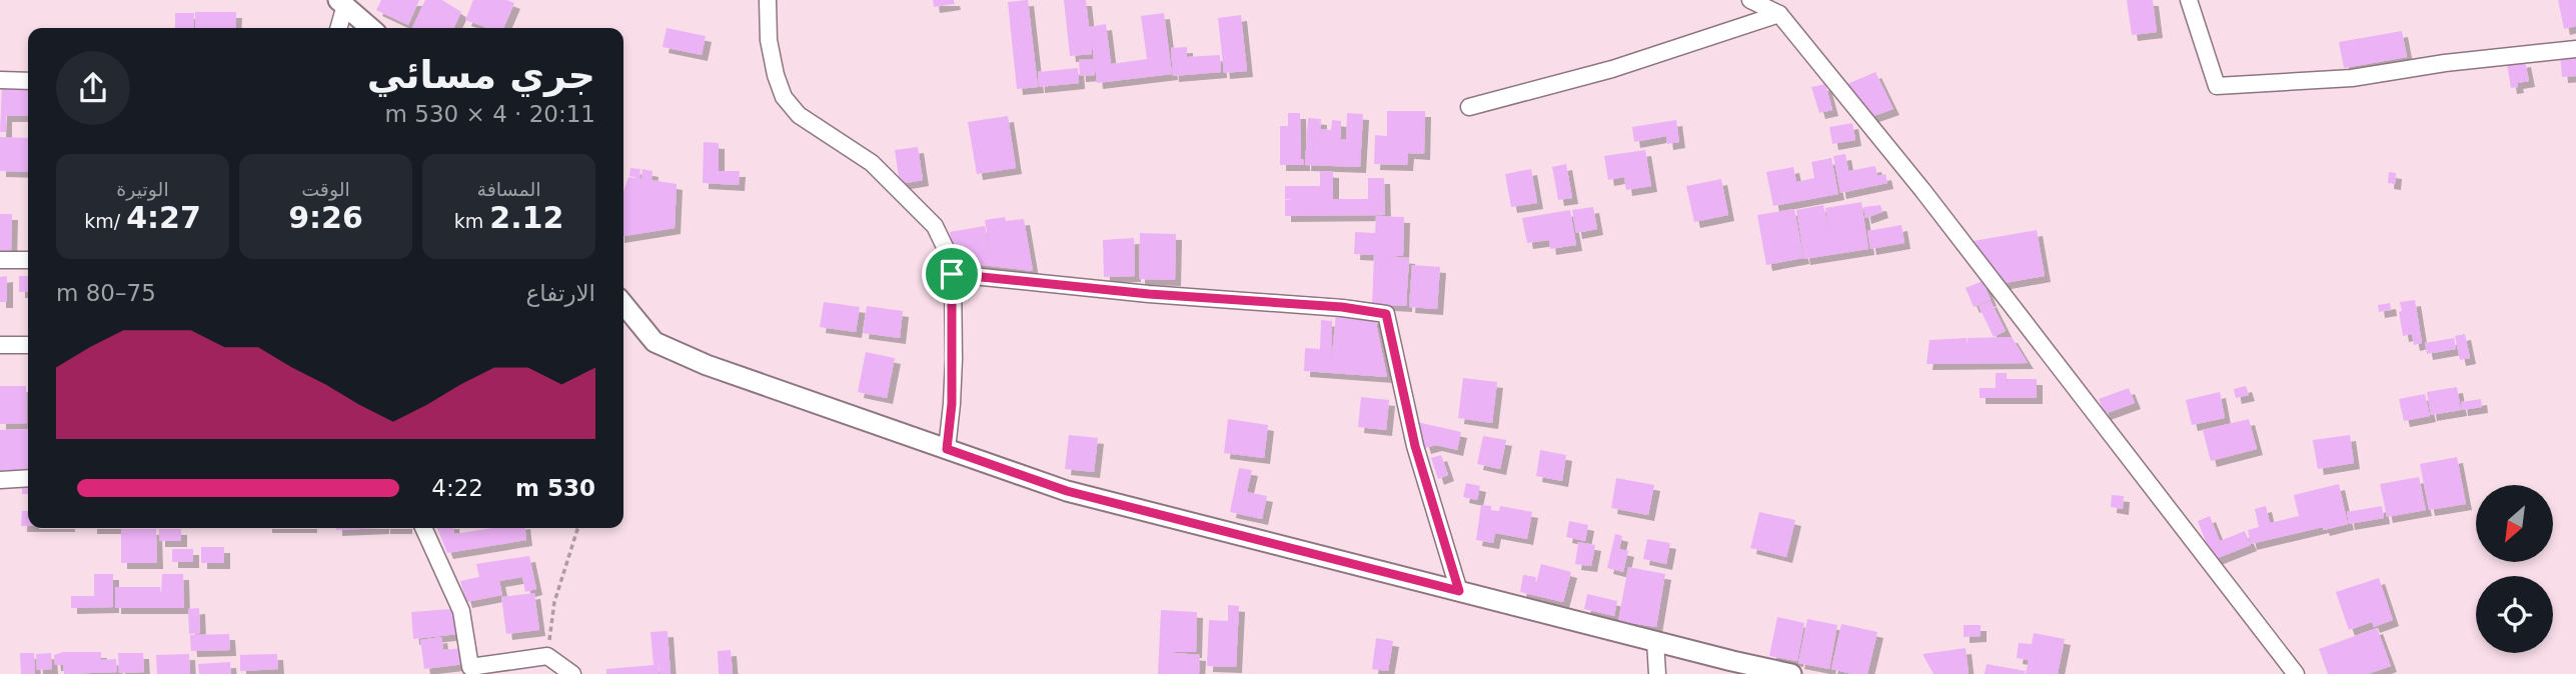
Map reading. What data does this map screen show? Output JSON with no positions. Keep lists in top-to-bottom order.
{
  "north": "bottom left",
  "page": {
    "heading": ["جري مسائي", "20:11 · 4 × 530 m"],
    "stats": [
      ["المسافة", "2.12 km"],
      ["الوقت", "9:26"],
      ["الوتيرة", "4:27 /km"]
    ],
    "chart": ["الارتفاع", "75–80 m"],
    "list": [
      {
        "name": "530 m",
        "note": "4:22"
      }
    ]
  }
}
